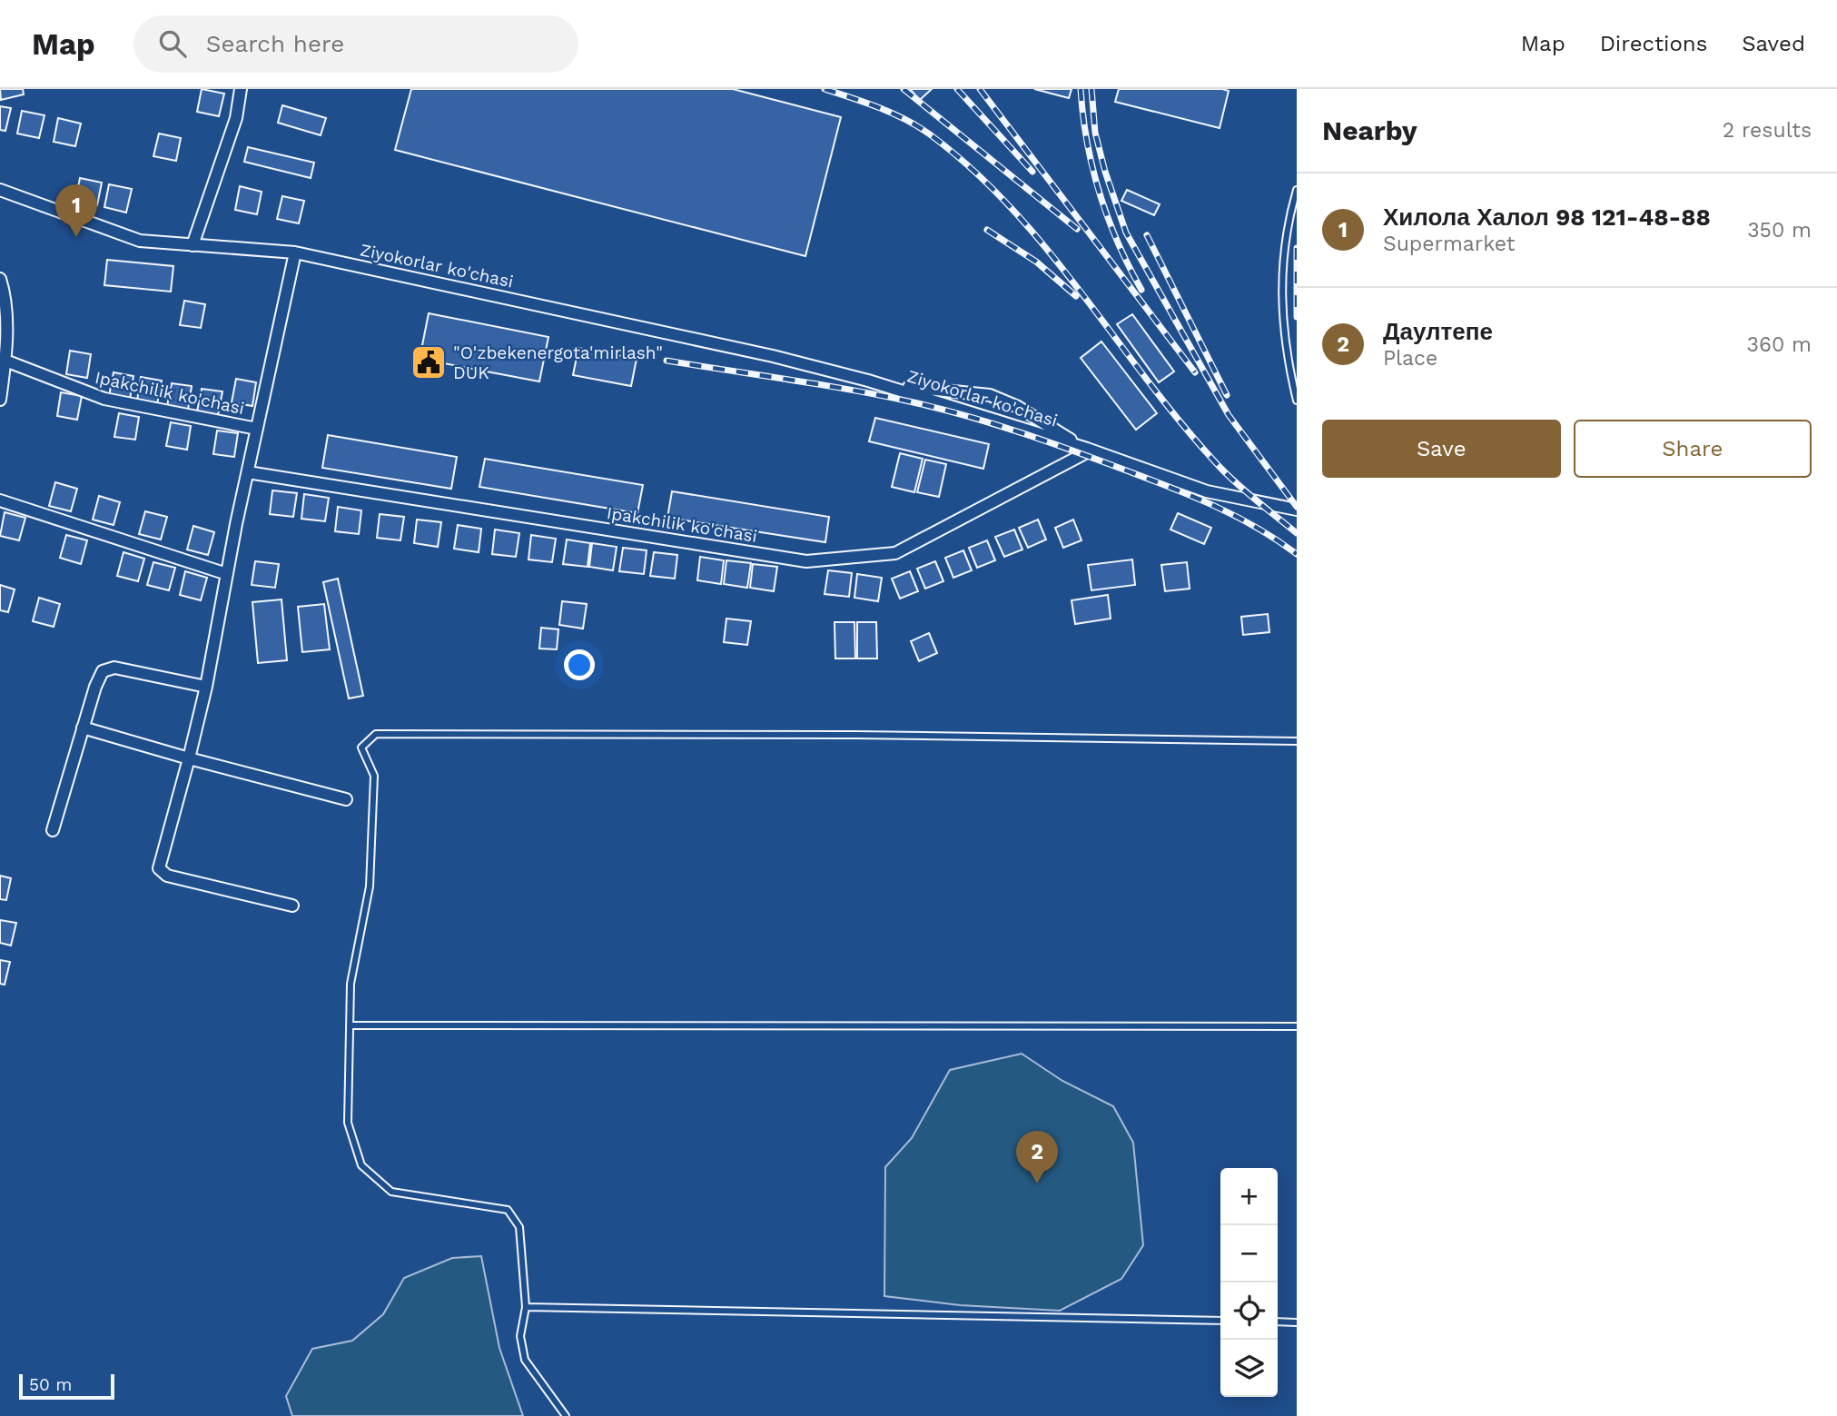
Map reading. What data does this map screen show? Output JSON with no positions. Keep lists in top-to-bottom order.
{
  "streets": {
    "street": ["Ziyokorlar ko'chasi", "Ipakchilik ko'chasi"]
  },
  "crossings": [
    ["Ziyokorlar ko'chasi", "Ipakchilik ko'chasi"]
  ],
  "places": {
    "public building": ["\"O'zbekenergota'mirlash\" DUK"]
  },
  "scale_bar": "50 m",
  "page": {
    "header": "Map",
    "search": "Search here",
    "nav": ["Map", "Directions", "Saved"],
    "heading": ["Nearby", "2 results"],
    "list": [
      {
        "mark": "1",
        "name": "Хилола Халол 98 121-48-88",
        "note": "Supermarket",
        "value": "350 m"
      },
      {
        "mark": "2",
        "name": "Даултепе",
        "note": "Place",
        "value": "360 m"
      }
    ],
    "pins": ["1", "2"],
    "buttons": ["Save", "Share"],
    "map_buttons": ["+", "−"],
    "scale": "50 m"
  }
}
